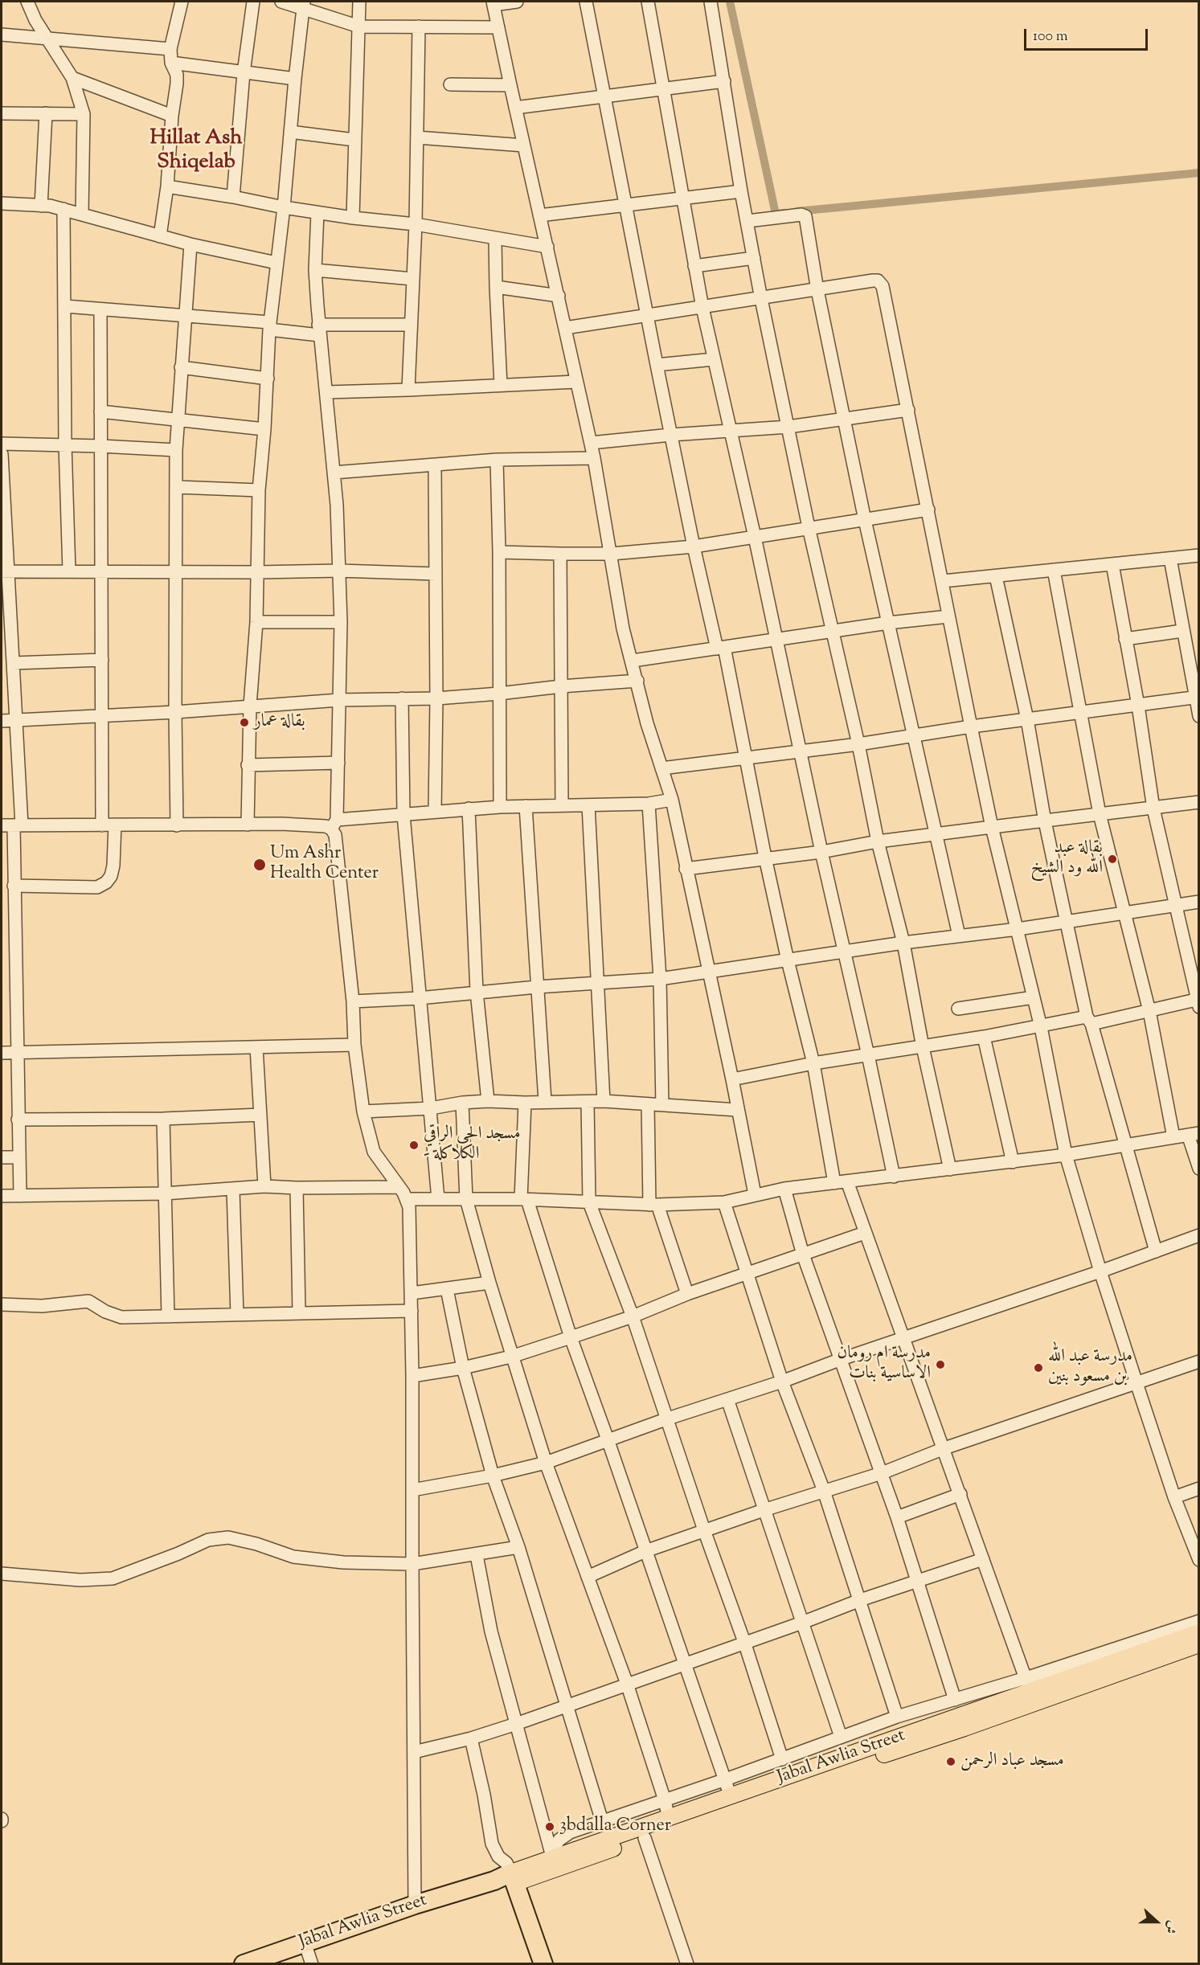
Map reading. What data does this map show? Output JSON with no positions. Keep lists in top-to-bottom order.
{
  "streets": {
    "highway": ["Jabal Awlia Street"]
  },
  "districts": ["Hillat Ash Shiqelab"],
  "places": [
    "بقالة عمار",
    "بقالة عبد الله ود الشيخ",
    "Um Ashr Health Center",
    "مسجد الحي الراقي - الكلاكلة",
    "مدرسة ام رومان الاساسية بنات",
    "مدرسة عبد الله بن مسعود بنين",
    "مسجد عباد الرحمن",
    "3bdalla Corner"
  ],
  "scale_bar": "100 m",
  "north": "right"
}
